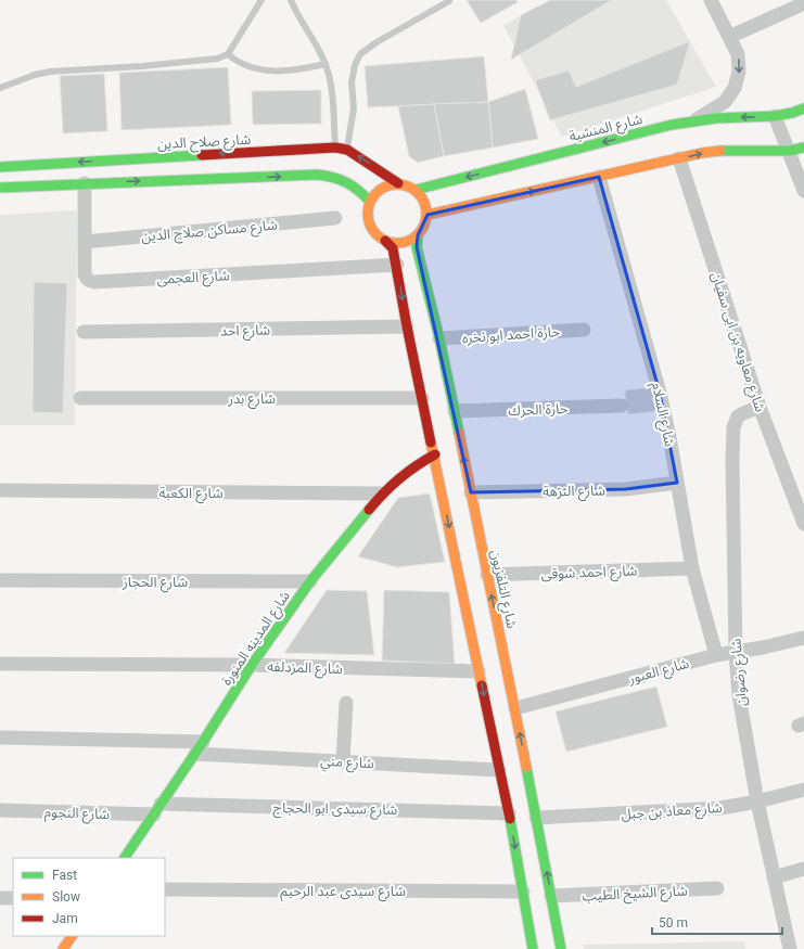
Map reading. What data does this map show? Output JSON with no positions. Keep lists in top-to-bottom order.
{
  "streets": {
    "main road": [
      "شارع المنشية",
      "شارع صلاح الدين",
      "شارع التلفزيون",
      "شارع المدينه المنورة"
    ],
    "street": [
      "شارع مساكن صلاح الدين",
      "شارع العجمى",
      "شارع احد",
      "حارة احمد ابو نخره",
      "شارع معاويه بن ابى سفيان",
      "شارع بدر",
      "حارة الحرك",
      "شارع السلام",
      "شارع النزهة",
      "شارع الكعبة",
      "شارع احمد شوقى",
      "شارع الحجاز",
      "شارع المزدلفه",
      "شارع العبور",
      "شارع رضوان",
      "شارع مني",
      "شارع سيدى ابو الحجاج",
      "شارع معاذ بن جبل",
      "شارع النجوم",
      "شارع سيدى عبد الرحيم",
      "شارع الشيخ الطيب"
    ]
  },
  "crossings": [
    ["شارع المنشية", "شارع صلاح الدين"],
    ["شارع المنشية", "شارع التلفزيون"],
    ["شارع صلاح الدين", "شارع التلفزيون"],
    ["شارع مساكن صلاح الدين", "شارع العجمى"],
    ["حارة احمد ابو نخره", "شارع التلفزيون"],
    ["شارع معاويه بن ابى سفيان", "شارع رضوان"],
    ["حارة الحرك", "شارع التلفزيون"],
    ["شارع السلام", "شارع النزهة"],
    ["شارع السلام", "شارع احمد شوقى"],
    ["شارع السلام", "شارع العبور"],
    ["شارع النزهة", "شارع التلفزيون"],
    ["شارع الكعبة", "شارع المدينه المنورة"],
    ["شارع احمد شوقى", "شارع التلفزيون"],
    ["شارع الحجاز", "شارع المدينه المنورة"],
    ["شارع التلفزيون", "شارع العبور"],
    ["شارع التلفزيون", "شارع معاذ بن جبل"],
    ["شارع التلفزيون", "شارع الشيخ الطيب"],
    ["شارع المدينه المنورة", "شارع المزدلفه"],
    ["شارع المدينه المنورة", "شارع مني"],
    ["شارع المدينه المنورة", "شارع سيدى ابو الحجاج"],
    ["شارع المدينه المنورة", "شارع النجوم"],
    ["شارع العبور", "شارع رضوان"],
    ["شارع رضوان", "شارع معاذ بن جبل"],
    ["شارع سيدى ابو الحجاج", "شارع النجوم"]
  ],
  "legend": ["Fast", "Slow", "Jam"],
  "scale_bar": "50 m"
}
